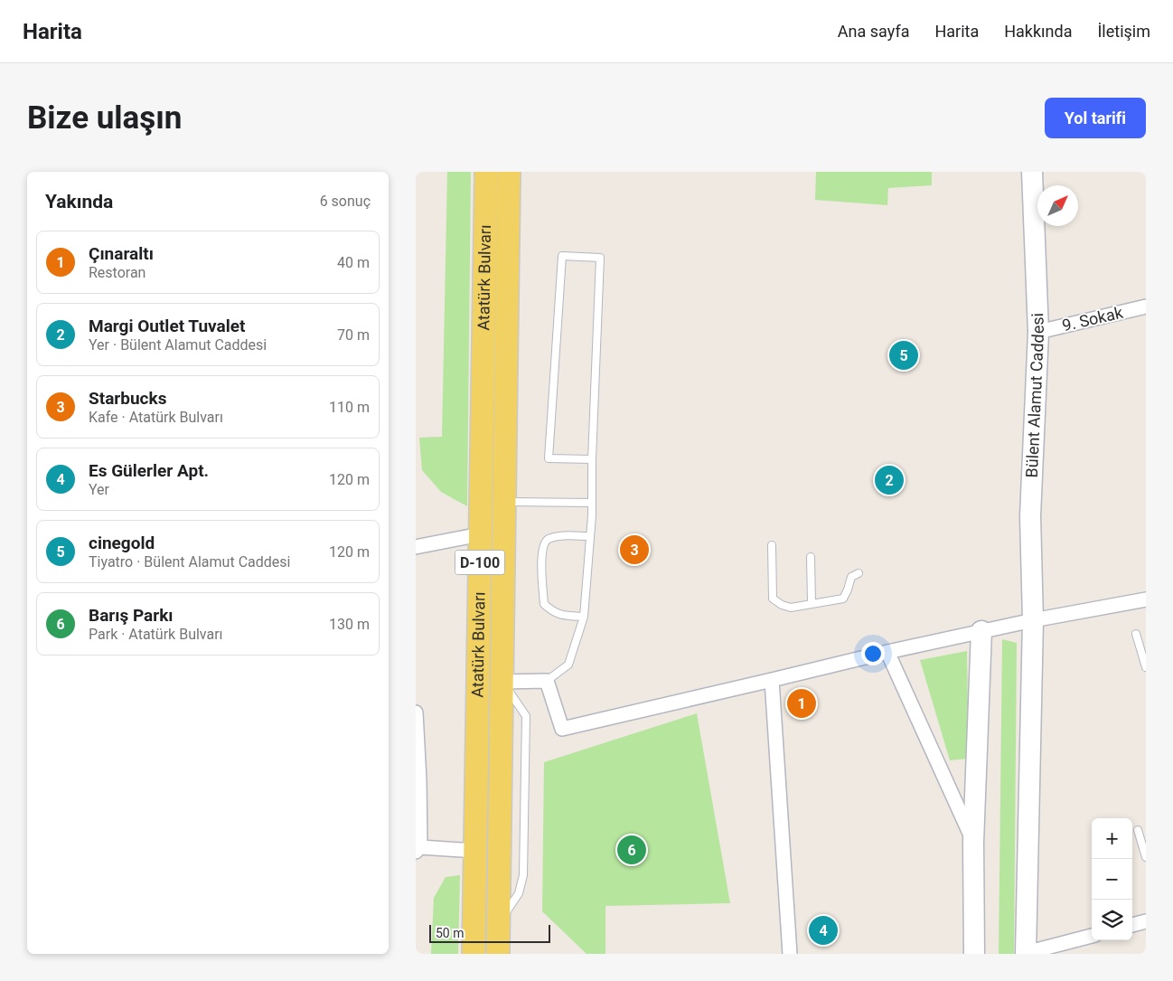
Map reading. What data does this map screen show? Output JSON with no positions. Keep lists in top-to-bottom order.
{
  "streets": {
    "main road": ["Atatürk Bulvarı", "D-100"],
    "street": ["9. Sokak", "Bülent Alamut Caddesi"]
  },
  "crossings": [
    ["9. Sokak", "Bülent Alamut Caddesi"]
  ],
  "scale_bar": "50 m",
  "north": "top right",
  "page": {
    "header": "Harita",
    "nav": [
      "Ana sayfa",
      "Harita",
      "Hakkında",
      "İletişim"
    ],
    "buttons": "Yol tarifi",
    "title": "Bize ulaşın",
    "heading": ["Yakında", "6 sonuç"],
    "list": [
      {
        "mark": "1",
        "name": "Çınaraltı",
        "note": "Restoran",
        "value": "40 m"
      },
      {
        "mark": "2",
        "name": "Margi Outlet Tuvalet",
        "note": "Yer · Bülent Alamut Caddesi",
        "value": "70 m"
      },
      {
        "mark": "3",
        "name": "Starbucks",
        "note": "Kafe · Atatürk Bulvarı",
        "value": "110 m"
      },
      {
        "mark": "4",
        "name": "Es Gülerler Apt.",
        "note": "Yer",
        "value": "120 m"
      },
      {
        "mark": "5",
        "name": "cinegold",
        "note": "Tiyatro · Bülent Alamut Caddesi",
        "value": "120 m"
      },
      {
        "mark": "6",
        "name": "Barış Parkı",
        "note": "Park · Atatürk Bulvarı",
        "value": "130 m"
      }
    ],
    "pins": [
      "5",
      "2",
      "3",
      "1",
      "6",
      "4"
    ],
    "map_buttons": ["+", "−"],
    "scale": "50 m"
  }
}
